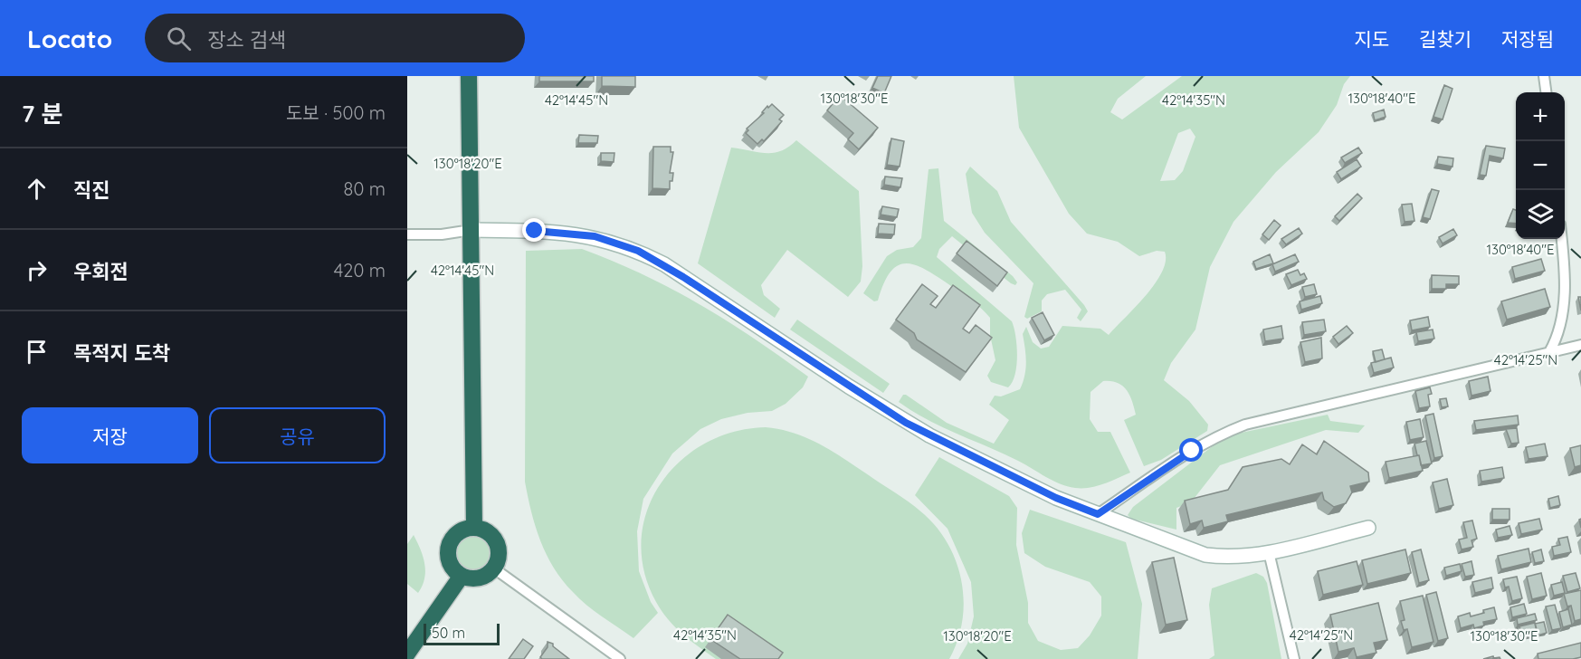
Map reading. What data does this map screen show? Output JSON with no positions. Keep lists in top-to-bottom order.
{
  "scale_bar": "50 m",
  "page": {
    "header": "Locato",
    "search": "장소 검색",
    "nav": ["지도", "길찾기", "저장됨"],
    "heading": ["7 분", "도보 · 500 m"],
    "map_buttons": ["+", "−"],
    "list": [
      ["직진", "80 m"],
      ["우회전", "420 m"],
      "목적지 도착"
    ],
    "buttons": ["저장", "공유"],
    "scale": "50 m"
  },
  "coordinates": [
    "130°18'40\"E",
    "130°18'30\"E",
    "42°14'45\"N",
    "42°14'35\"N",
    "130°18'20\"E",
    "42°14'25\"N"
  ]
}
